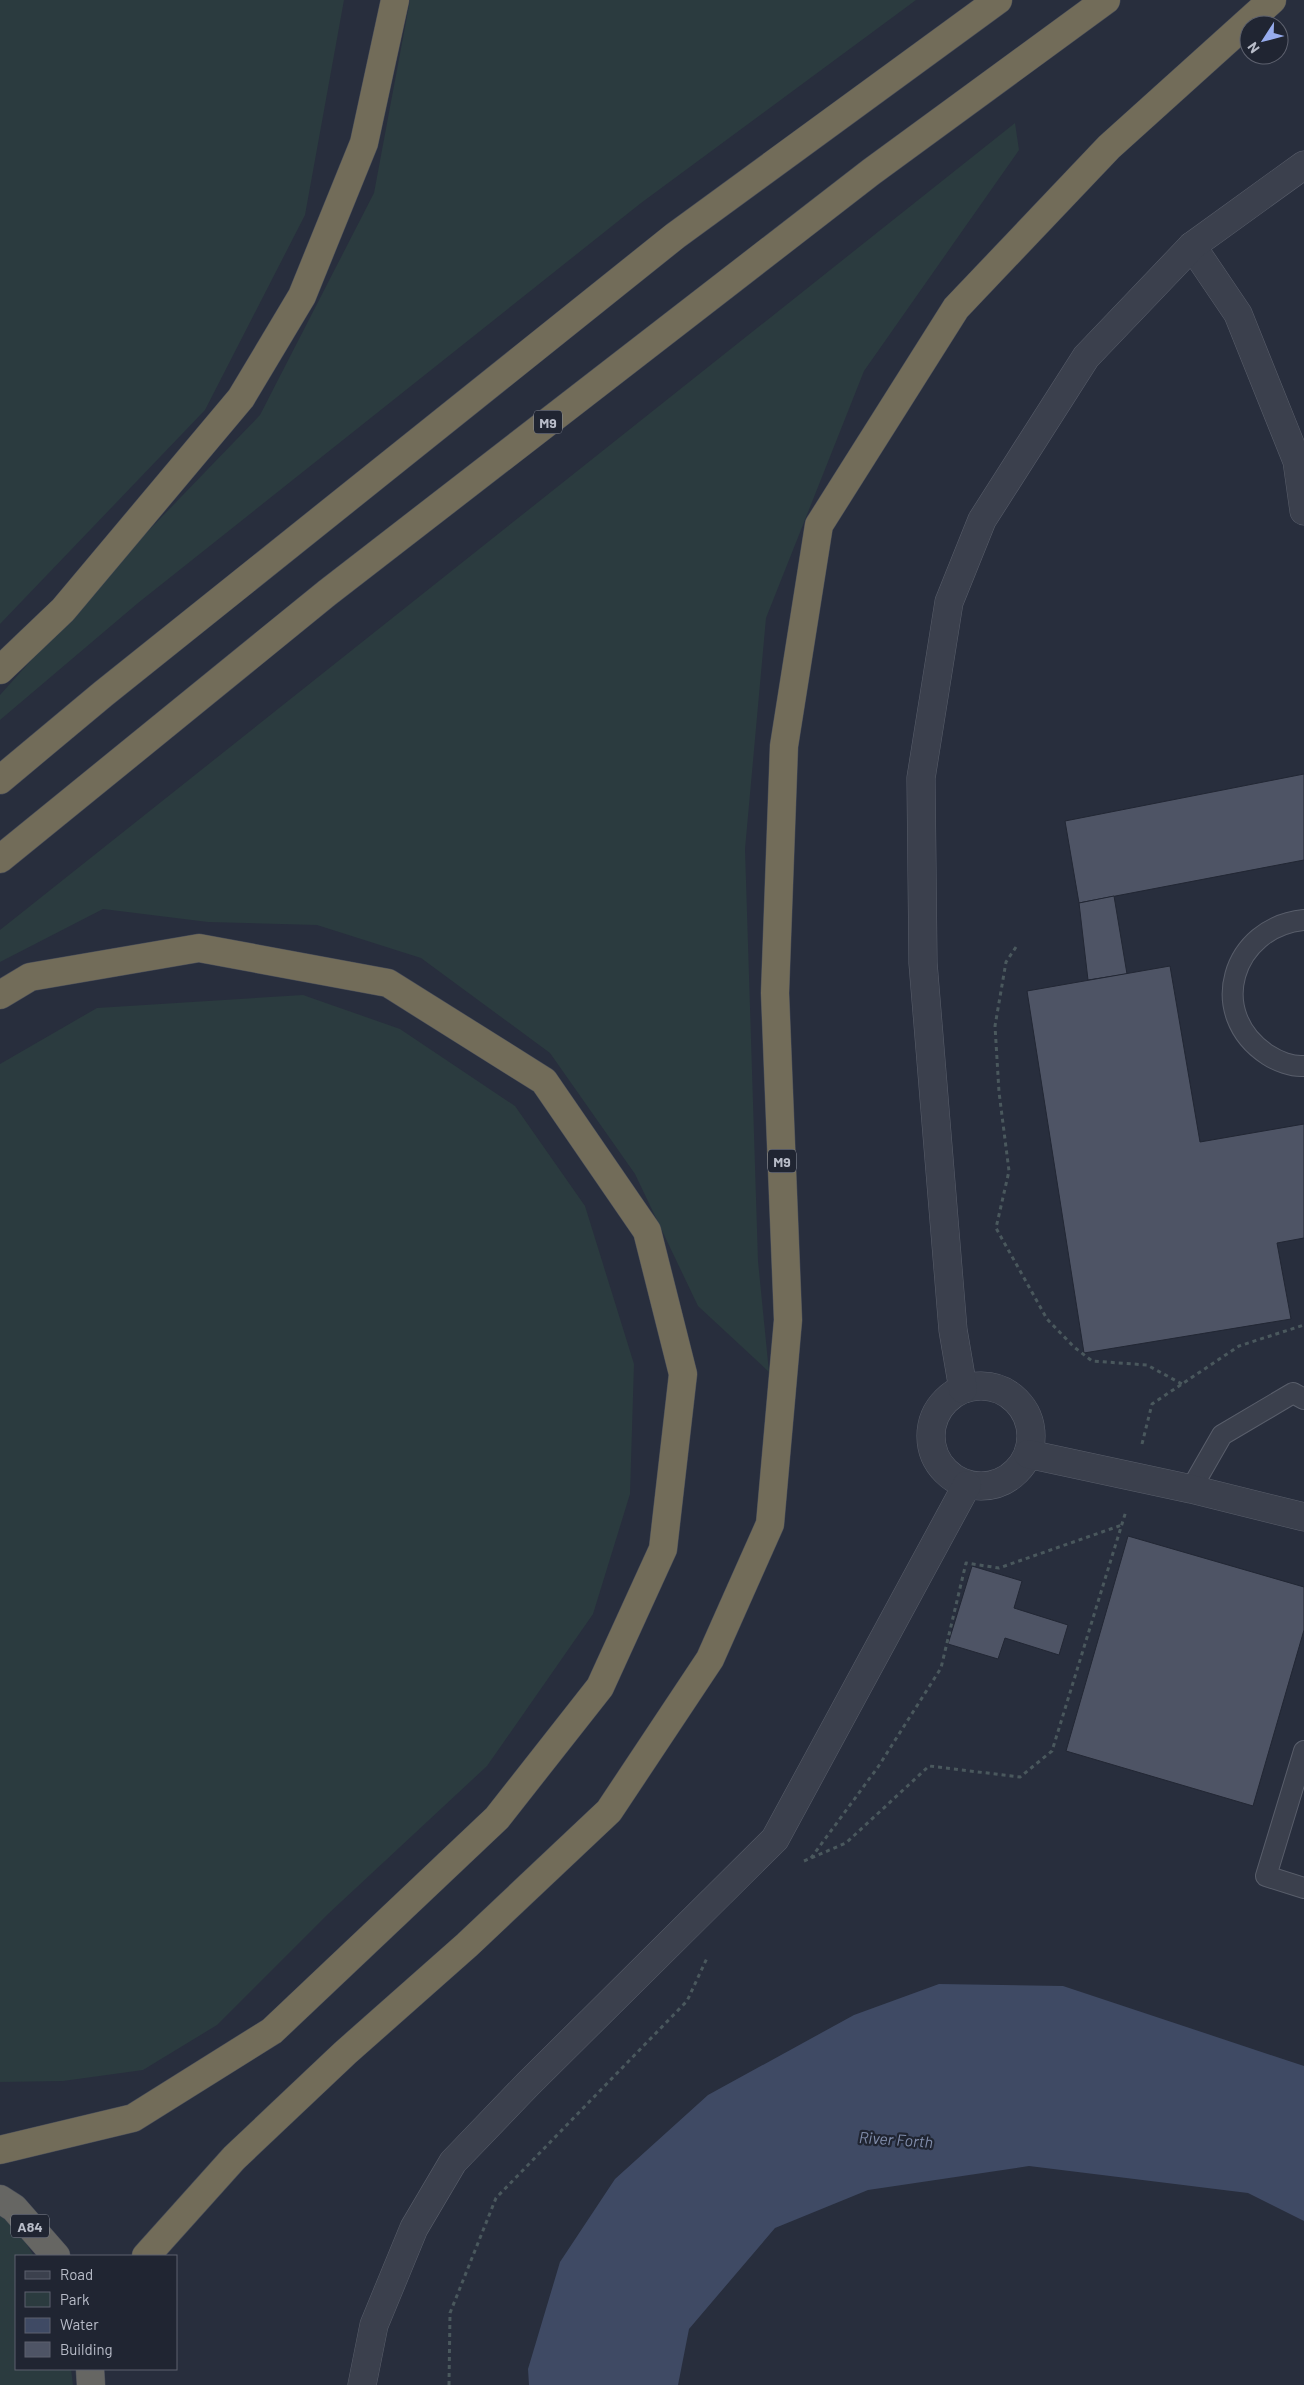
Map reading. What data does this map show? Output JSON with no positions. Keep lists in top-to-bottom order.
{
  "streets": {
    "highway": ["M9", "A84"]
  },
  "water": ["River Forth"],
  "legend": [
    "Road",
    "Park",
    "Water",
    "Building"
  ],
  "north": "bottom left"
}
